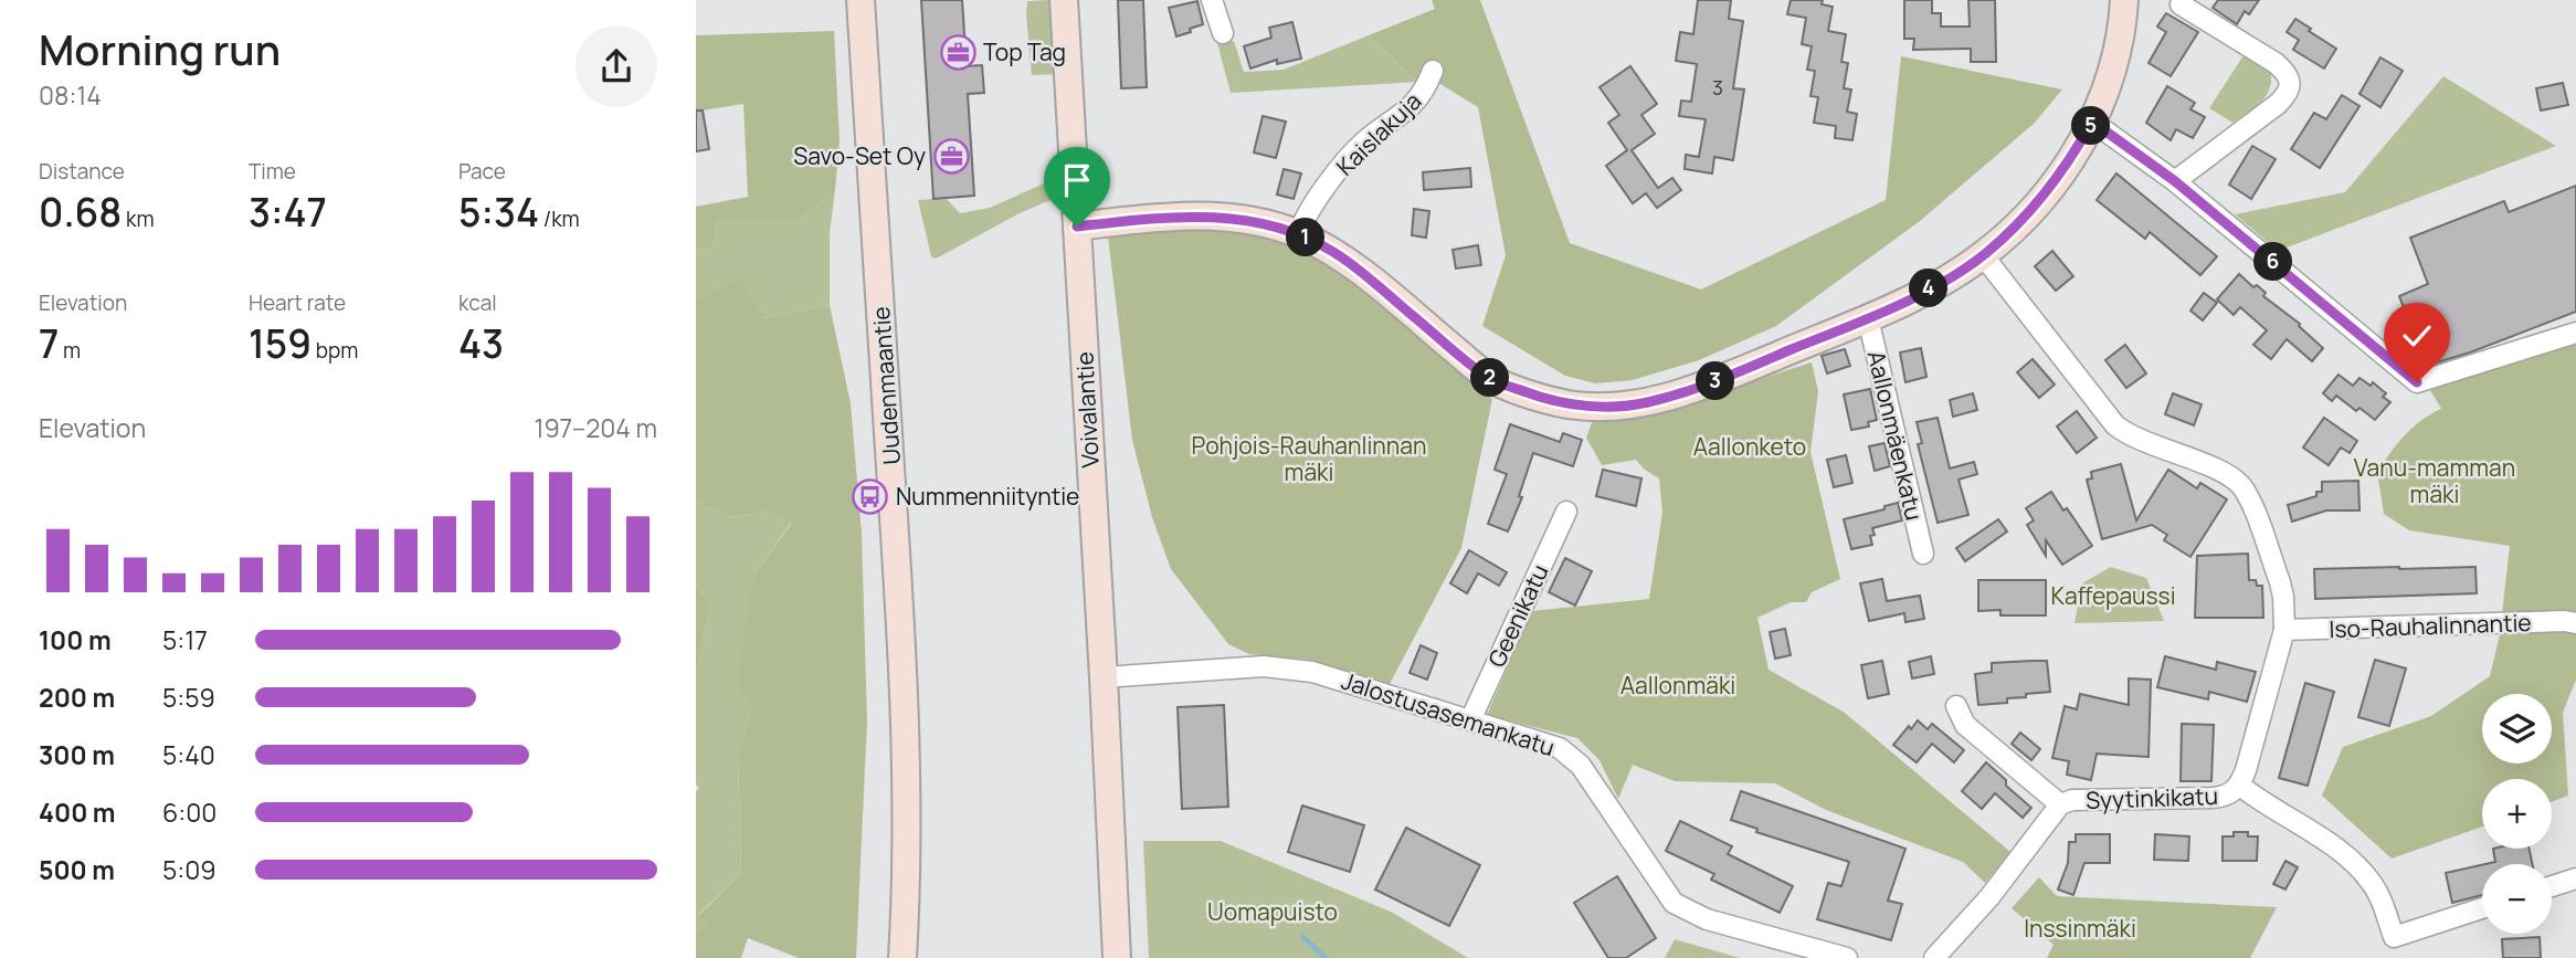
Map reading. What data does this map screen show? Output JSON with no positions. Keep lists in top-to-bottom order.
{
  "streets": {
    "street": [
      "Kaislakuja",
      "Uudenmaantie",
      "Voivalantie",
      "Aallonmäenkatu",
      "Geenikatu",
      "Iso-Rauhalinnantie",
      "Jalostusasemankatu",
      "Syytinkikatu"
    ]
  },
  "crossings": [
    ["Voivalantie", "Jalostusasemankatu"],
    ["Geenikatu", "Jalostusasemankatu"]
  ],
  "parks": [
    "Pohjois-Rauhanlinnan mäki",
    "Aallonketo",
    "Vanu-mamman mäki",
    "Kaffepaussi",
    "Aallonmäki",
    "Uomapuisto",
    "Inssinmäki"
  ],
  "places": {
    "office": ["Top Tag", "Savo-Set Oy"],
    "bus stop": ["Nummenniityntie"]
  },
  "house_numbers": ["3"],
  "page": {
    "heading": ["Morning run", "08:14"],
    "pins": [
      "5",
      "1",
      "6",
      "4",
      "2",
      "3"
    ],
    "stats": [
      ["Distance", "0.68 km"],
      ["Time", "3:47"],
      ["Pace", "5:34 /km"],
      ["Elevation", "7 m"],
      ["Heart rate", "159 bpm"],
      ["kcal", "43"]
    ],
    "chart": ["Elevation", "197–204 m"],
    "list": [
      {
        "name": "100 m",
        "note": "5:17"
      },
      {
        "name": "200 m",
        "note": "5:59"
      },
      {
        "name": "300 m",
        "note": "5:40"
      },
      {
        "name": "400 m",
        "note": "6:00"
      },
      {
        "name": "500 m",
        "note": "5:09"
      }
    ],
    "map_buttons": ["+", "−"]
  }
}
